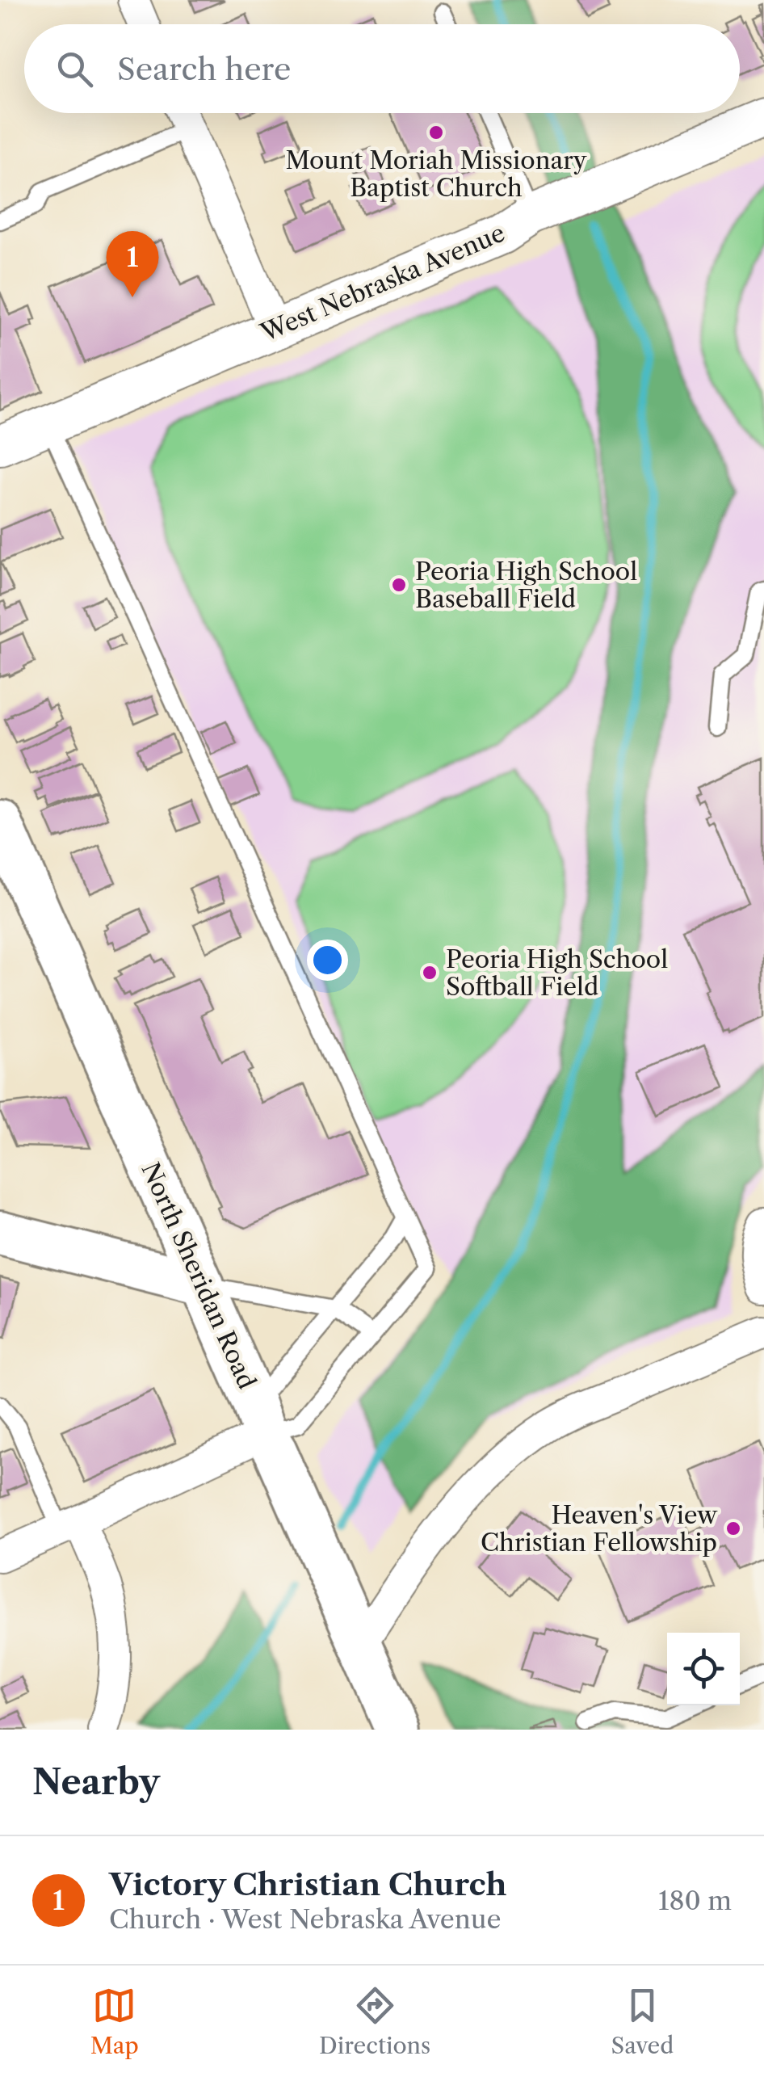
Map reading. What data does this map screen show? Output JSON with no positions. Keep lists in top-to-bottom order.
{
  "streets": {
    "main road": ["North Sheridan Road"],
    "street": ["West Nebraska Avenue"]
  },
  "places": [
    "Mount Moriah Missionary Baptist Church",
    "Peoria High School Baseball Field",
    "Peoria High School Softball Field",
    "Heaven's View Christian Fellowship"
  ],
  "page": {
    "search": "Search here",
    "pins": "1",
    "heading": "Nearby",
    "list": [
      {
        "mark": "1",
        "name": "Victory Christian Church",
        "note": "Church · West Nebraska Avenue",
        "value": "180 m"
      }
    ],
    "nav": ["Map", "Directions", "Saved"]
  }
}
